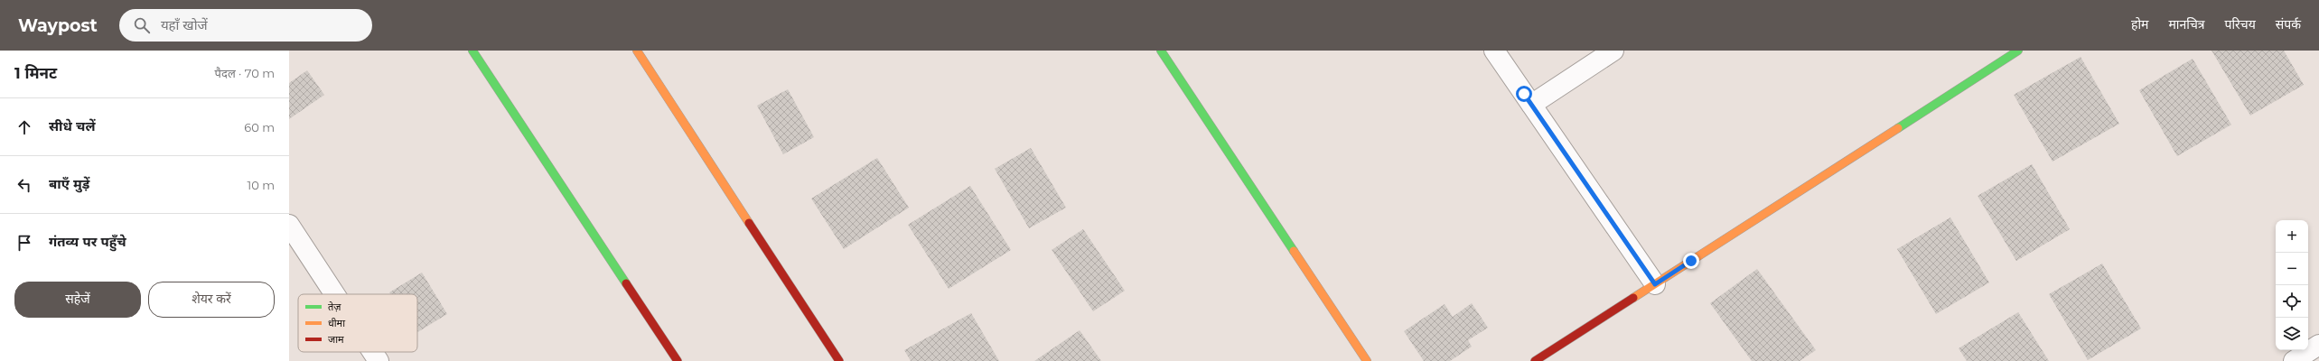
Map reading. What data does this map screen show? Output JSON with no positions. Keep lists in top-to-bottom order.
{
  "legend": ["तेज़", "धीमा", "जाम"],
  "page": {
    "header": "Waypost",
    "search": "यहाँ खोजें",
    "nav": [
      "होम",
      "मानचित्र",
      "परिचय",
      "संपर्क"
    ],
    "heading": ["1 मिनट", "पैदल · 70 m"],
    "list": [
      ["सीधे चलें", "60 m"],
      ["बाएँ मुड़ें", "10 m"],
      "गंतव्य पर पहुँचे"
    ],
    "map_buttons": ["+", "−"],
    "buttons": ["सहेजें", "शेयर करें"]
  }
}
